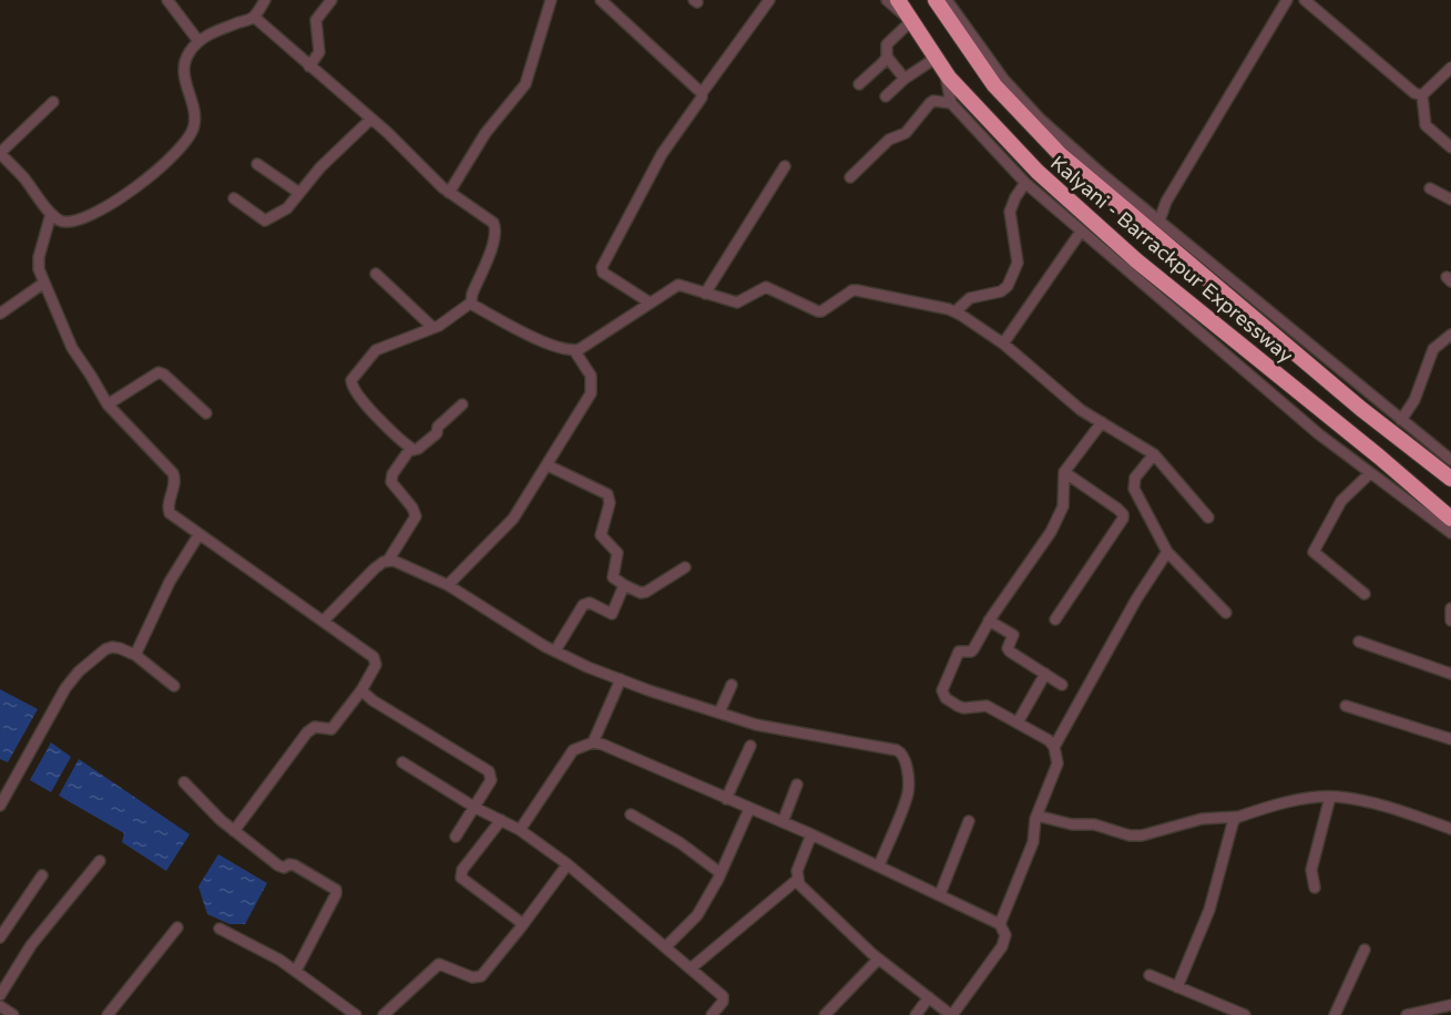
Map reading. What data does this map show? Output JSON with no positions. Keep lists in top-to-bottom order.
{
  "streets": {
    "highway": ["Kalyani - Barrackpur Expressway"]
  }
}
